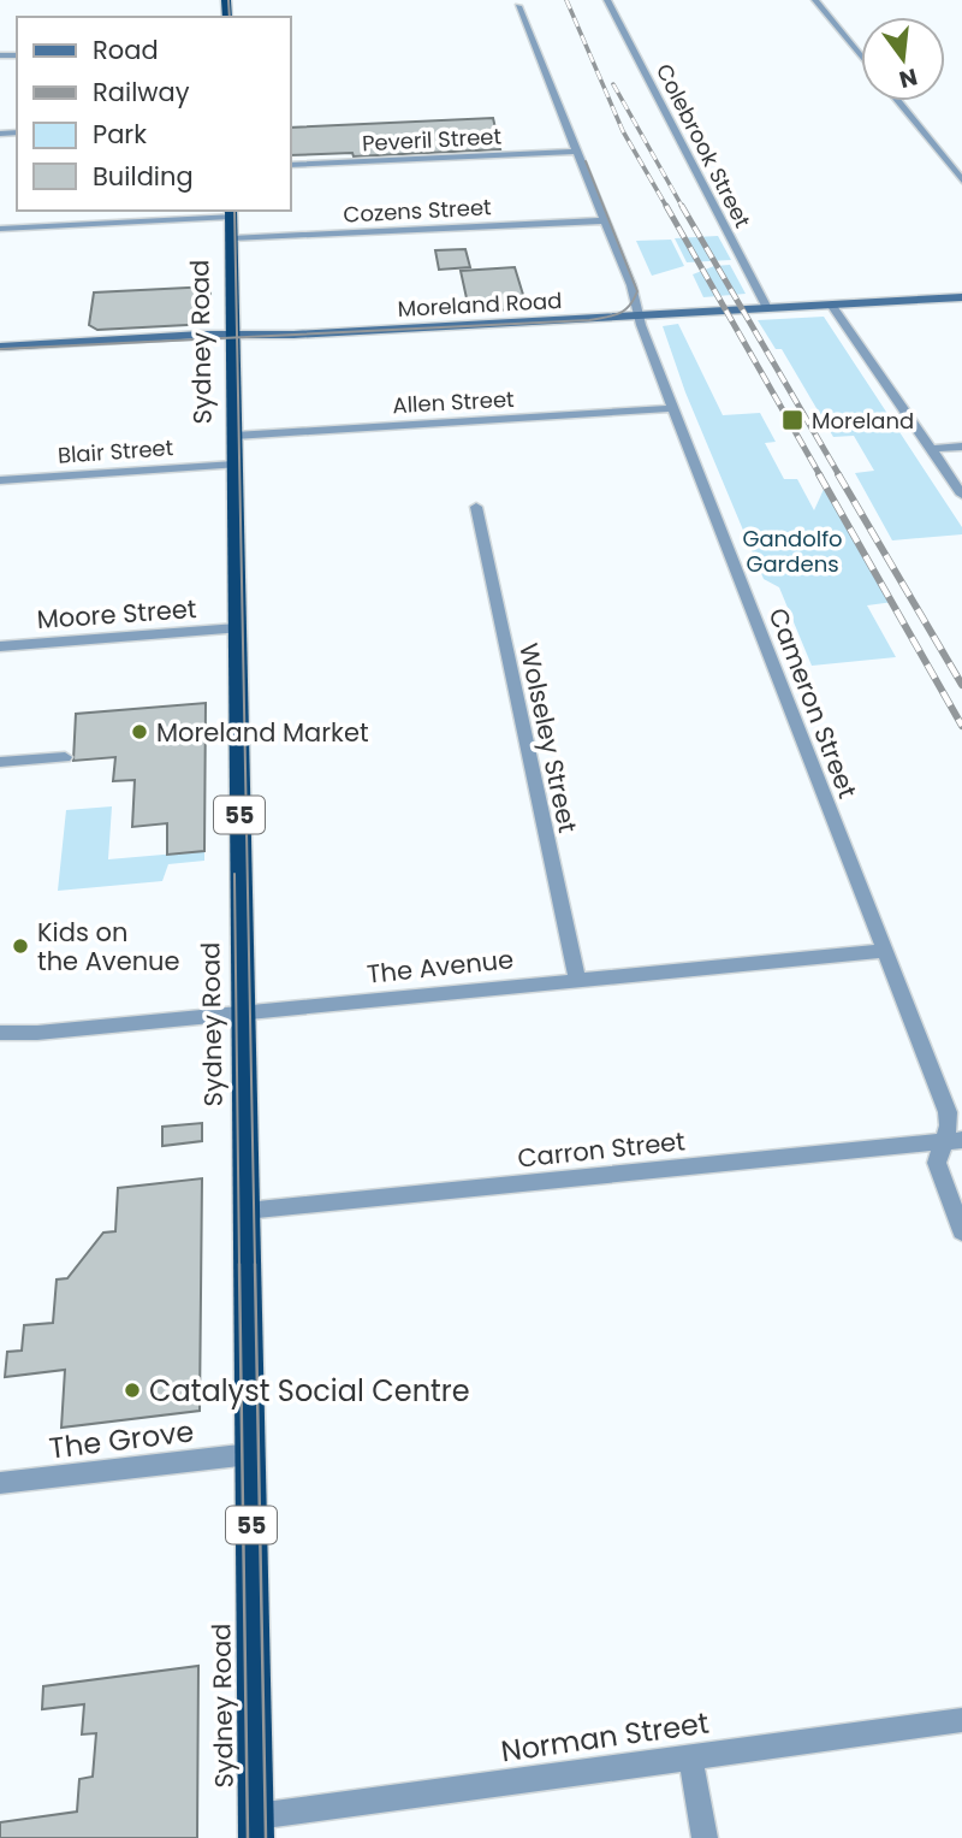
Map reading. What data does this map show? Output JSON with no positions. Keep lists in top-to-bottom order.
{
  "streets": {
    "highway": ["Sydney Road", "55"],
    "main road": ["Moreland Road"],
    "street": [
      "Peveril Street",
      "Colebrook Street",
      "Cozens Street",
      "Allen Street",
      "Blair Street",
      "Moore Street",
      "Cameron Street",
      "Wolseley Street",
      "The Avenue",
      "Carron Street",
      "The Grove",
      "Norman Street"
    ]
  },
  "crossings": [
    ["Peveril Street", "Cameron Street"],
    ["Colebrook Street", "Moreland Road"],
    ["Cozens Street", "Sydney Road"],
    ["Cozens Street", "Cameron Street"],
    ["Moreland Road", "Sydney Road"],
    ["Moreland Road", "Cameron Street"],
    ["Sydney Road", "Allen Street"],
    ["Sydney Road", "Blair Street"],
    ["Sydney Road", "Moore Street"],
    ["Sydney Road", "The Avenue"],
    ["Sydney Road", "Carron Street"],
    ["Sydney Road", "The Grove"],
    ["Sydney Road", "Norman Street"],
    ["Allen Street", "Cameron Street"],
    ["Cameron Street", "The Avenue"],
    ["Cameron Street", "Carron Street"],
    ["Wolseley Street", "The Avenue"]
  ],
  "parks": ["Gandolfo Gardens"],
  "places": {
    "transit": ["Moreland"],
    "other": ["Moreland Market", "Kids on the Avenue", "Catalyst Social Centre"]
  },
  "legend": [
    "Road",
    "Railway",
    "Park",
    "Building"
  ],
  "north": "bottom"
}
